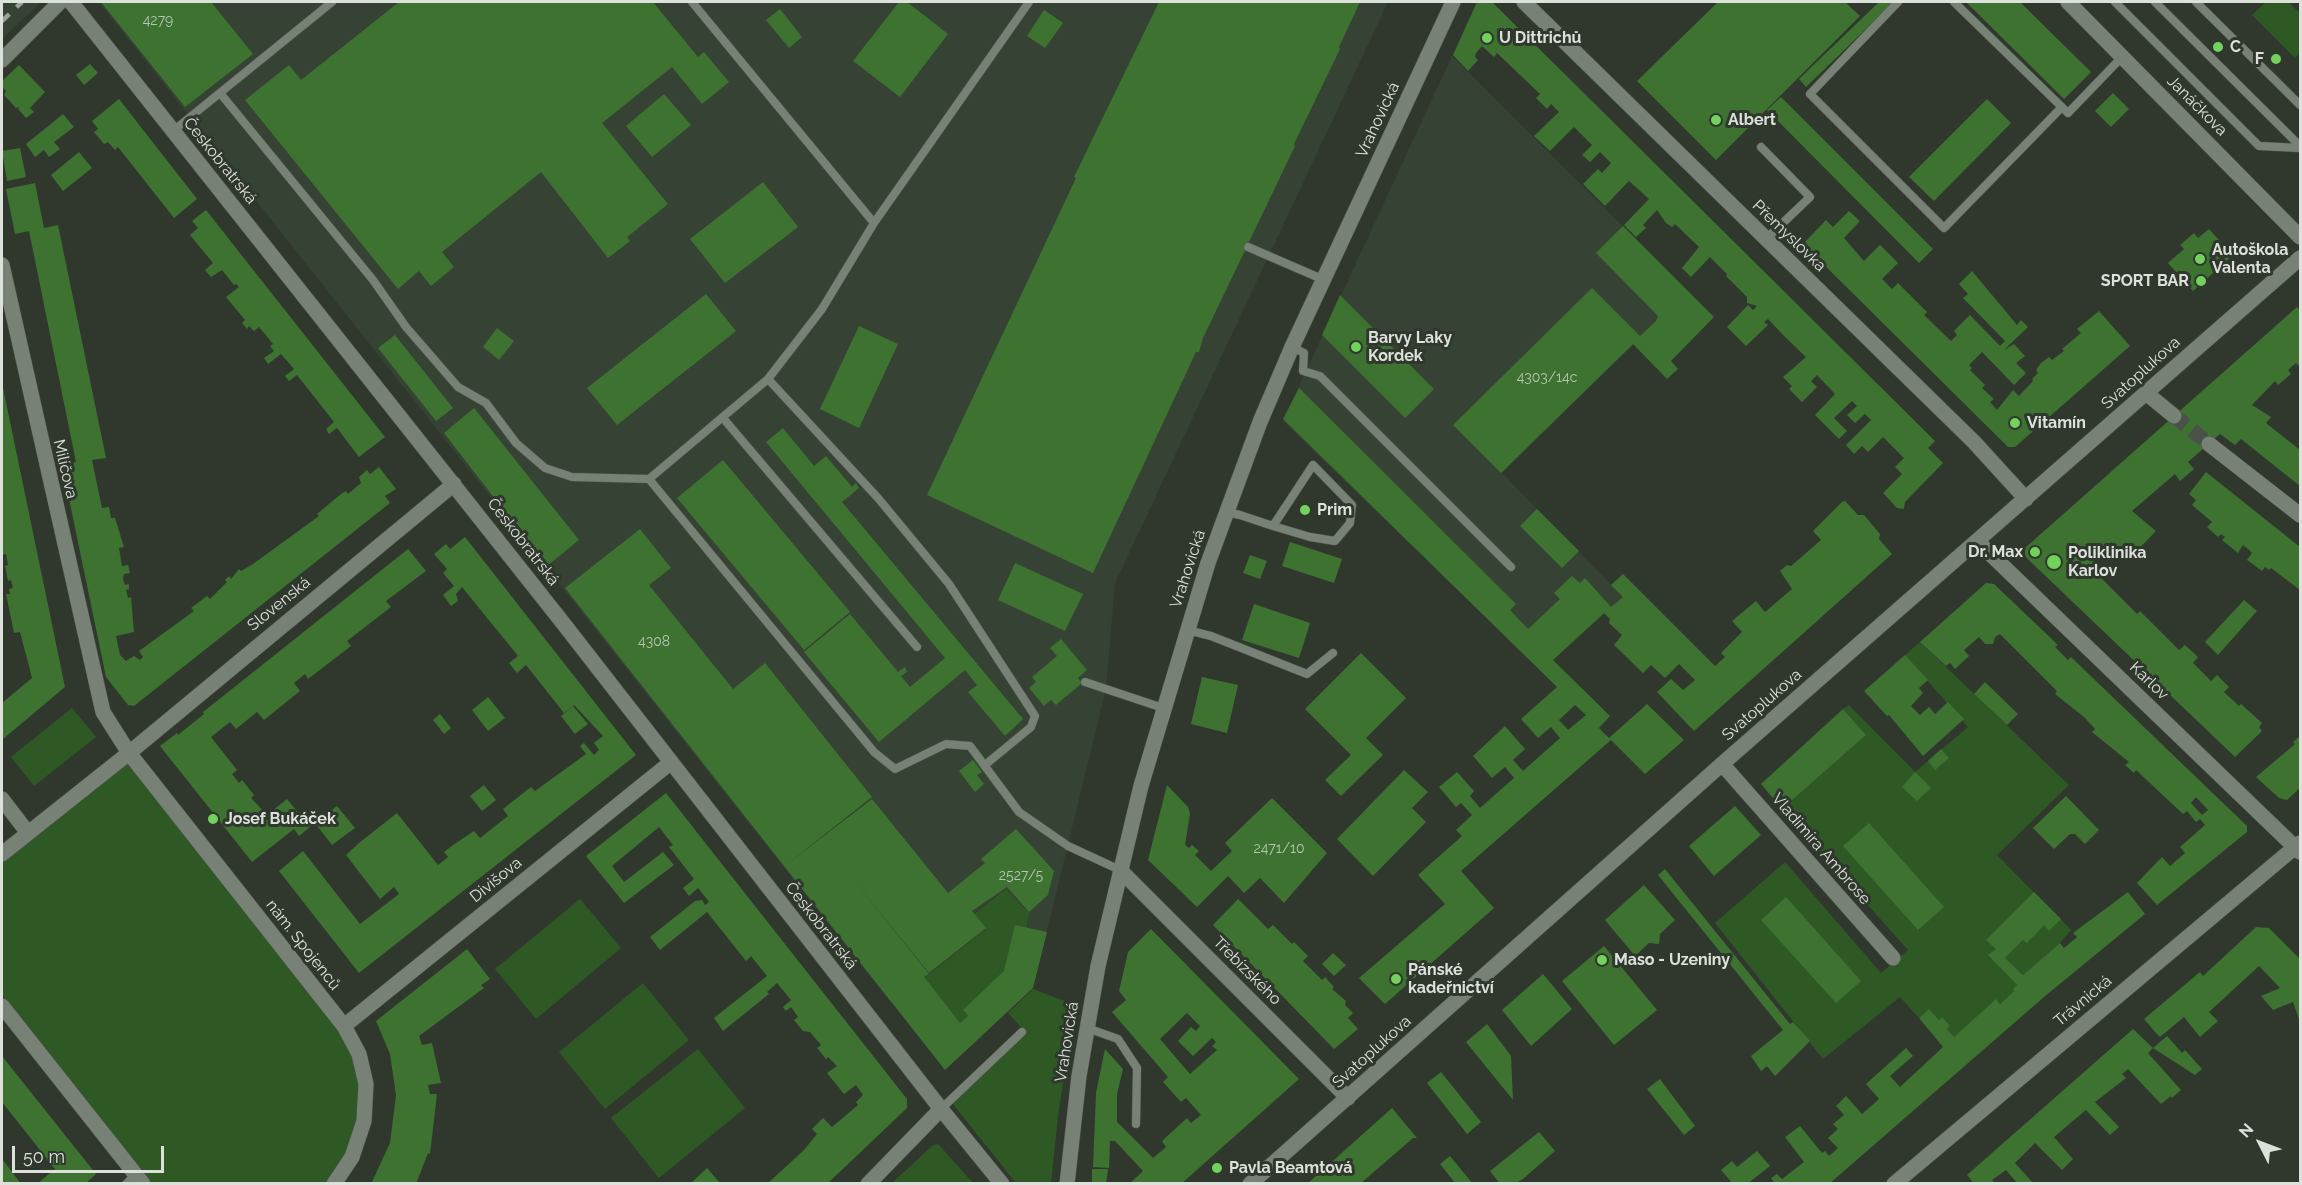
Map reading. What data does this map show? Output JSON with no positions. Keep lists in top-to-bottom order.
{
  "streets": {
    "street": [
      "Janáčkova",
      "Vrahovická",
      "Českobratrská",
      "Přemyslovka",
      "Svatoplukova",
      "Milíčova",
      "Slovenská",
      "Karlov",
      "Vladimíra Ambrose",
      "Divišova",
      "nám. Spojenců",
      "Třebízského",
      "Trávnická"
    ]
  },
  "crossings": [
    ["Vrahovická", "Třebízského"],
    ["Českobratrská", "Slovenská"],
    ["Českobratrská", "Divišova"],
    ["Přemyslovka", "Svatoplukova"],
    ["Svatoplukova", "Karlov"],
    ["Svatoplukova", "Vladimíra Ambrose"],
    ["Svatoplukova", "Třebízského"],
    ["Milíčova", "nám. Spojenců"],
    ["Slovenská", "nám. Spojenců"],
    ["Karlov", "Trávnická"],
    ["Divišova", "nám. Spojenců"]
  ],
  "places": [
    "U Dittrichů",
    "C",
    "F",
    "Albert",
    "Autoškola Valenta",
    "SPORT BAR",
    "Barvy Laky Kordek",
    "Vitamín",
    "Prim",
    "Dr. Max",
    "Poliklinika Karlov",
    "Josef Bukáček",
    "Maso - Uzeniny",
    "Pánské kadeřnictví",
    "Pavla Beamtová"
  ],
  "house_numbers": [
    "4279",
    "4303/14c",
    "4308",
    "2471/10",
    "2527/5"
  ],
  "scale_bar": "50 m",
  "north": "top left"
}
